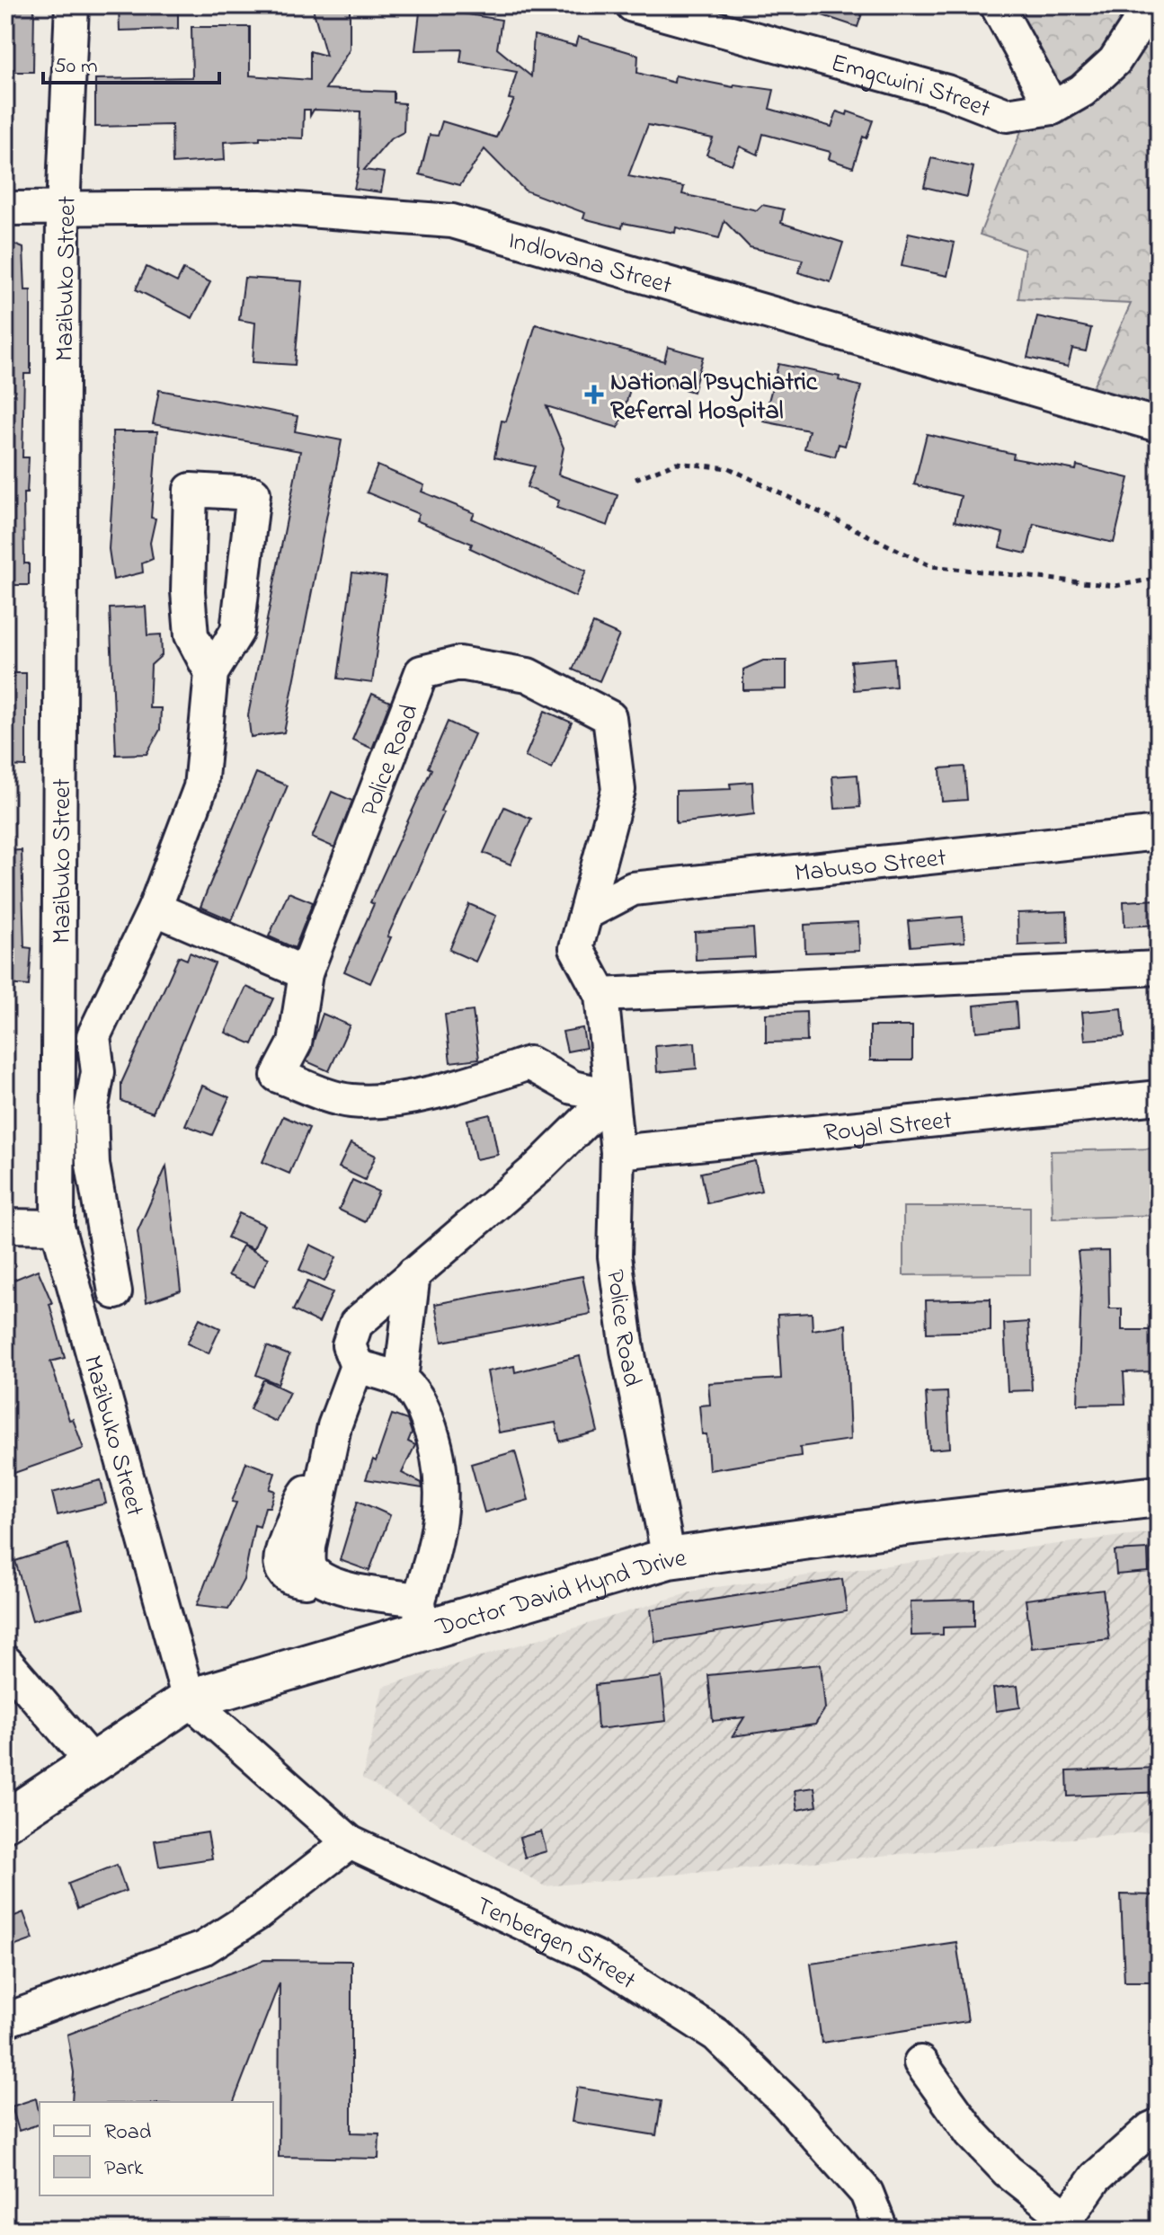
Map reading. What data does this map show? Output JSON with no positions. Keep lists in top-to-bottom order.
{
  "streets": {
    "main road": ["Doctor David Hynd Drive"],
    "street": [
      "Emgcwini Street",
      "Indlovana Street",
      "Mazibuko Street",
      "Police Road",
      "Mabuso Street",
      "Royal Street",
      "Tenbergen Street"
    ]
  },
  "crossings": [
    ["Indlovana Street", "Mazibuko Street"],
    ["Mazibuko Street", "Doctor David Hynd Drive"],
    ["Mazibuko Street", "Tenbergen Street"],
    ["Police Road", "Mabuso Street"],
    ["Police Road", "Royal Street"],
    ["Police Road", "Doctor David Hynd Drive"],
    ["Doctor David Hynd Drive", "Tenbergen Street"]
  ],
  "places": {
    "health": ["National Psychiatric Referral Hospital"]
  },
  "legend": ["Road", "Park"],
  "scale_bar": "50 m"
}
